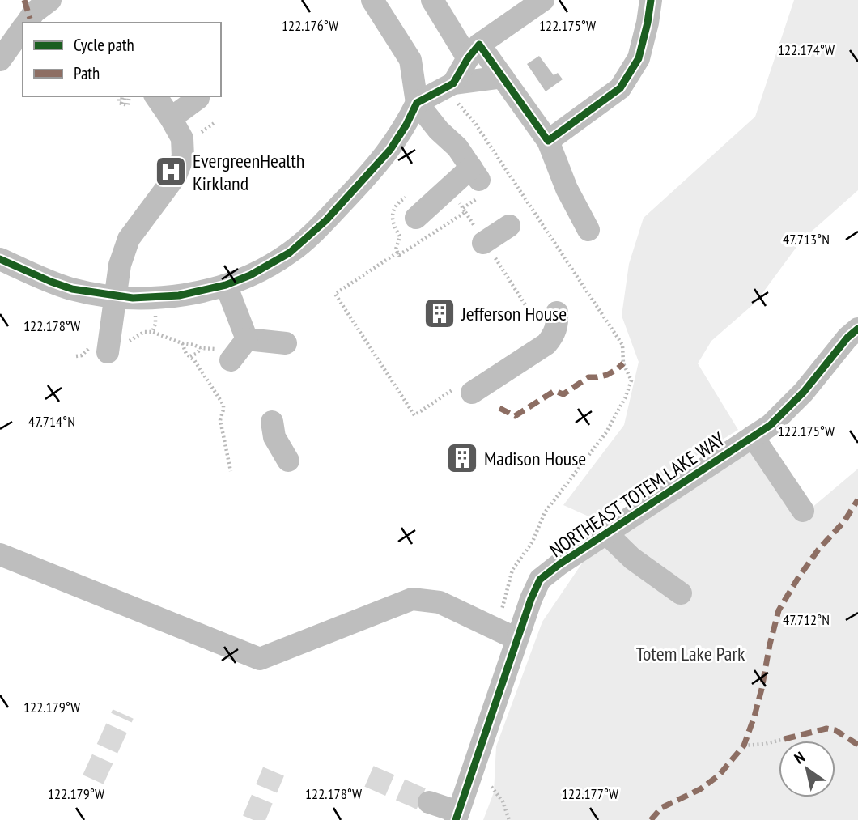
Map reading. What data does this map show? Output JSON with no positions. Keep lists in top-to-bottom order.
{
  "streets": {
    "street": ["NORTHEAST TOTEM LAKE WAY"]
  },
  "parks": ["Totem Lake Park"],
  "places": {
    "hospital": ["EvergreenHealth Kirkland"],
    "building": ["Jefferson House", "Madison House"]
  },
  "legend": ["Cycle path", "Path"],
  "north": "top left",
  "coordinates": [
    "122.176°W",
    "122.175°W",
    "122.174°W",
    "47.713°N",
    "122.178°W",
    "47.714°N",
    "47.712°N",
    "122.179°W",
    "122.177°W"
  ]
}
